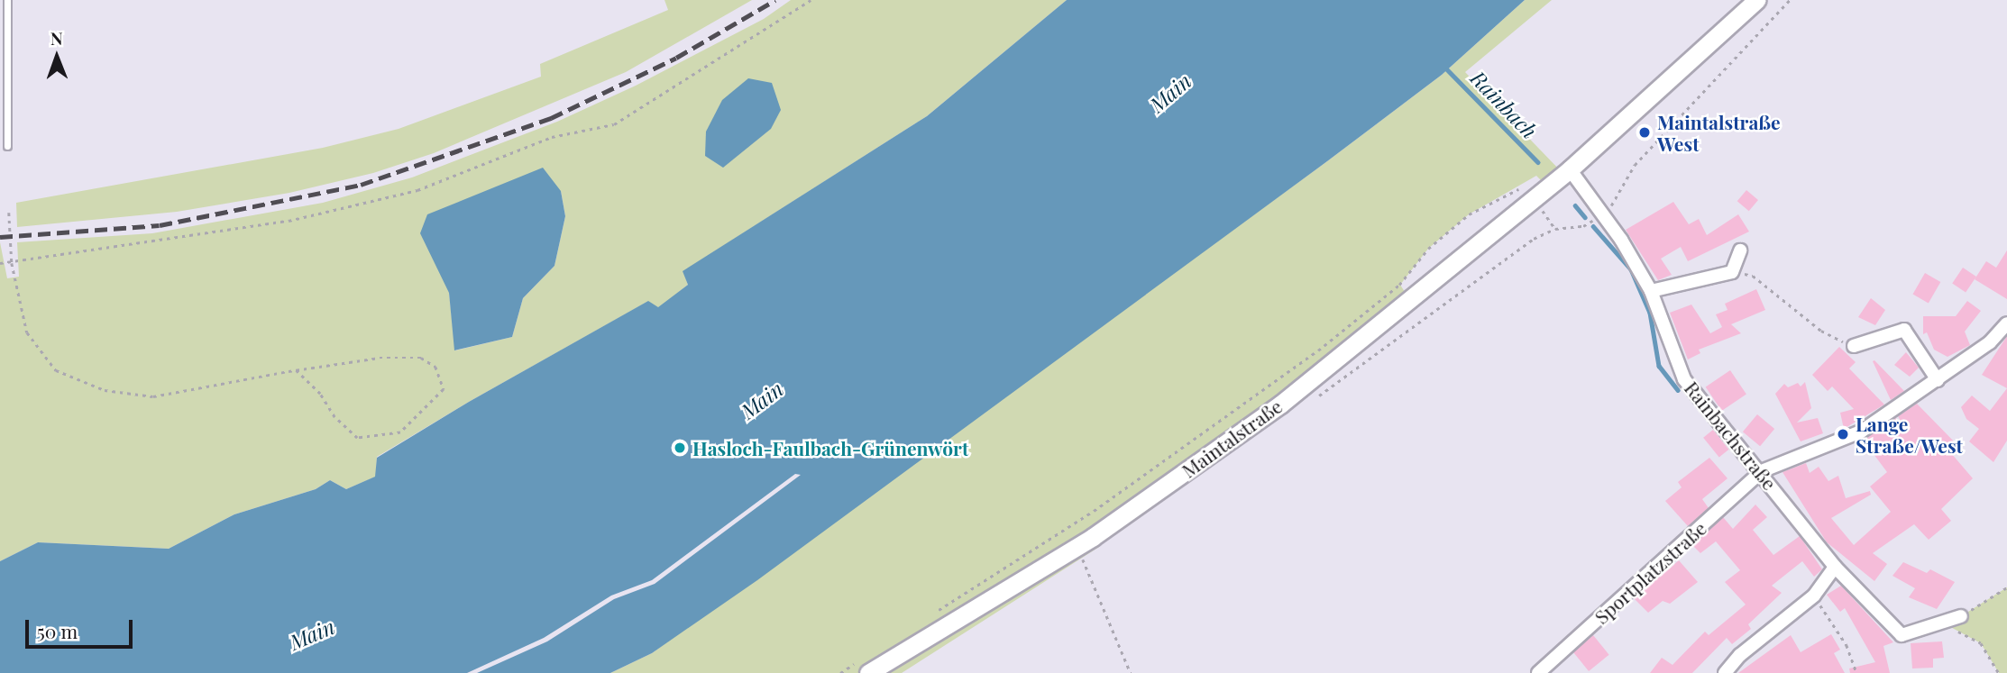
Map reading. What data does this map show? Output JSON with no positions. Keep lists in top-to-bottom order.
{
  "streets": {
    "main road": ["Maintalstraße"],
    "street": ["Rainbachstraße", "Sportplatzstraße"]
  },
  "crossings": [
    ["Rainbachstraße", "Maintalstraße"],
    ["Rainbachstraße", "Sportplatzstraße"]
  ],
  "water": ["Main", "Rainbach"],
  "places": ["Maintalstraße West", "Lange Straße/West", "Hasloch-Faulbach-Grünenwört"],
  "scale_bar": "50 m",
  "north": "top"
}
